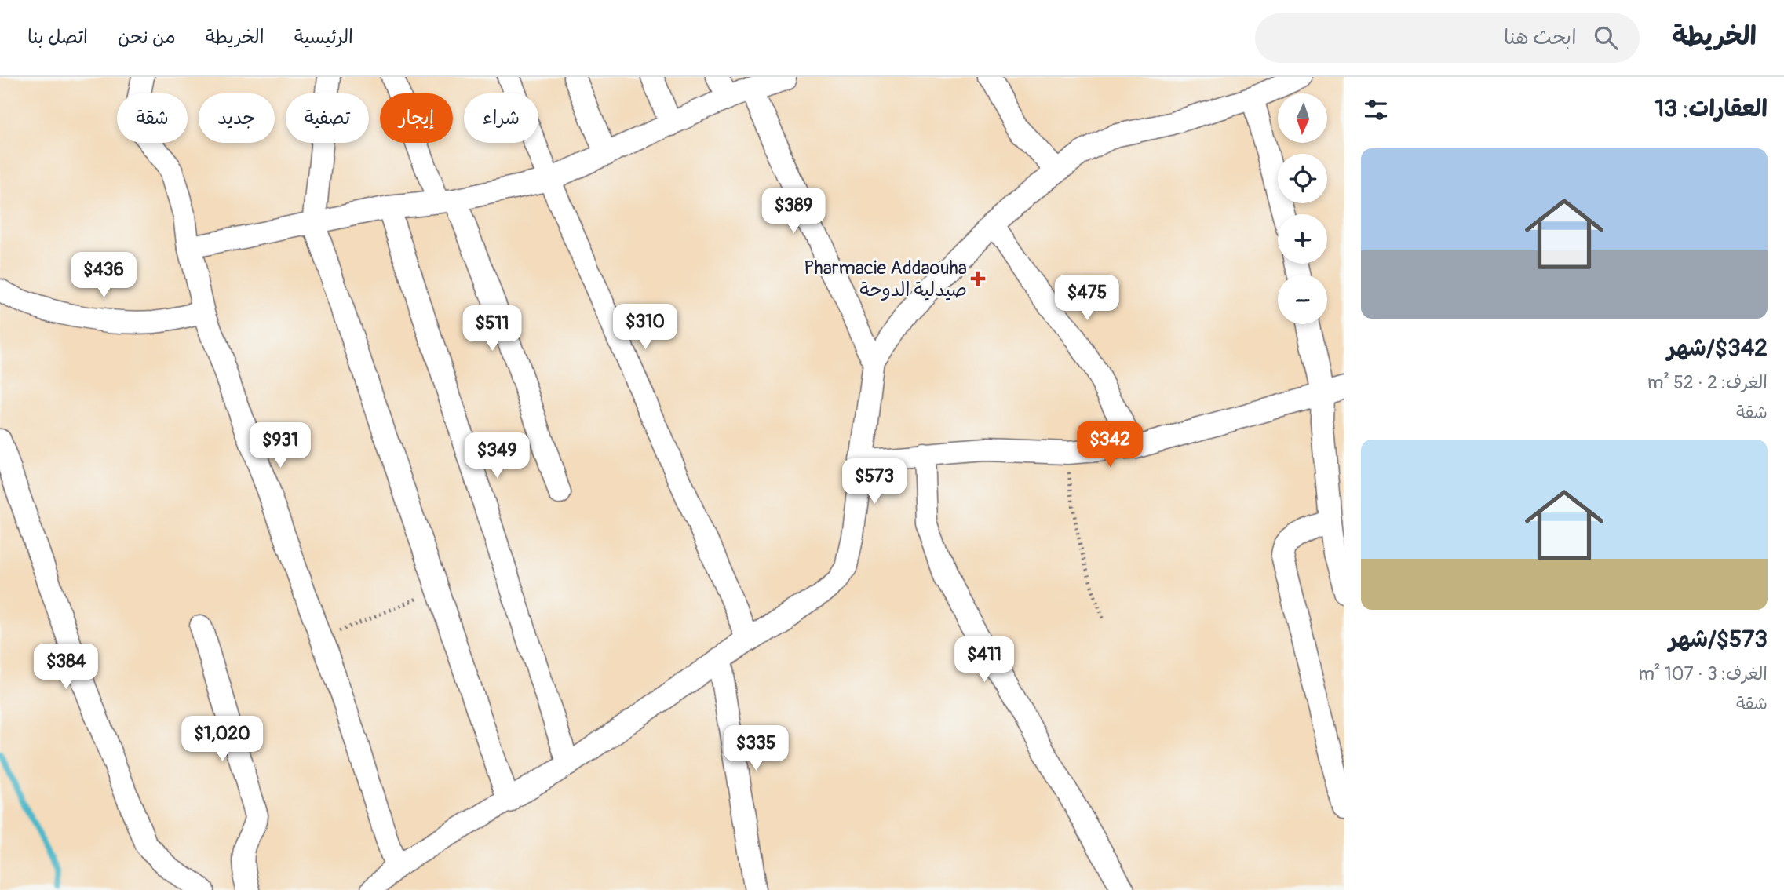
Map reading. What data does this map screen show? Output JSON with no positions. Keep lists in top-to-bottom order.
{
  "places": {
    "health": ["Pharmacie Addaouha صيدلية الدوحة"]
  },
  "north": "bottom",
  "page": {
    "header": "الخريطة",
    "search": "ابحث هنا",
    "nav": [
      "الرئيسية",
      "الخريطة",
      "من نحن",
      "اتصل بنا"
    ],
    "heading": "العقارات: 13",
    "map_buttons": ["+", "−"],
    "chip": [
      "شراء",
      "إيجار",
      "تصفية",
      "جديد",
      "شقة"
    ],
    "list": [
      {
        "name": "$342/شهر",
        "note": "الغرف: 2 · 52 m² · شقة"
      },
      {
        "name": "$573/شهر",
        "note": "الغرف: 3 · 107 m² · شقة"
      }
    ],
    "price": [
      "$389",
      "$436",
      "$475",
      "$310",
      "$511",
      "$342",
      "$931",
      "$349",
      "$573",
      "$411",
      "$384",
      "$1,020",
      "$335"
    ]
  }
}
